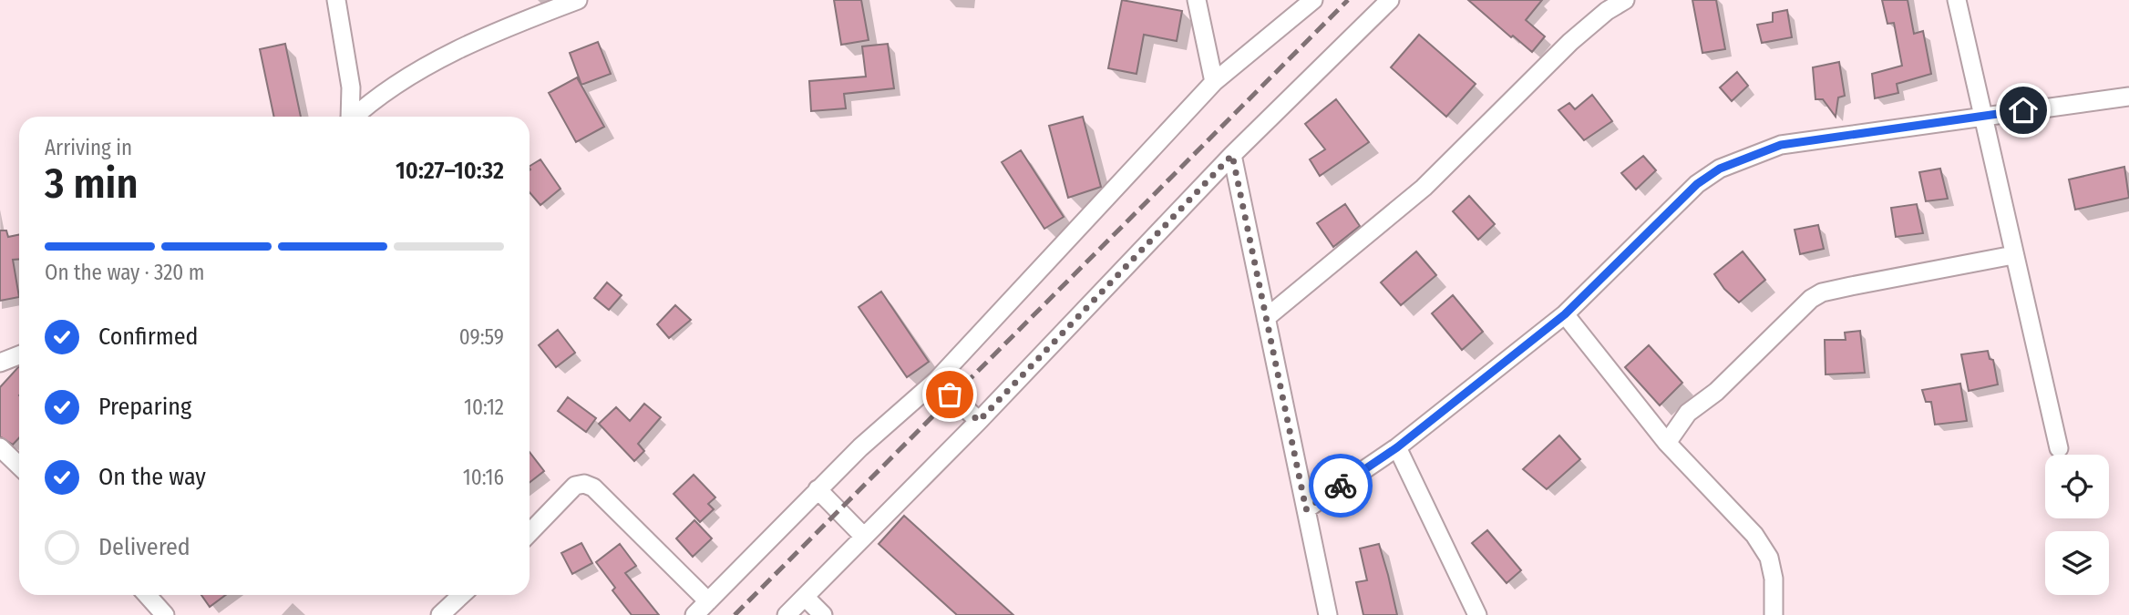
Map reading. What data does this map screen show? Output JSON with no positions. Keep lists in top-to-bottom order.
{
  "page": {
    "heading": ["3 min", "Arriving in", "10:27–10:32"],
    "bar": "On the way · 320 m",
    "list": [
      ["Confirmed", "09:59"],
      ["Preparing", "10:12"],
      ["On the way", "10:16"],
      "Delivered"
    ]
  }
}
